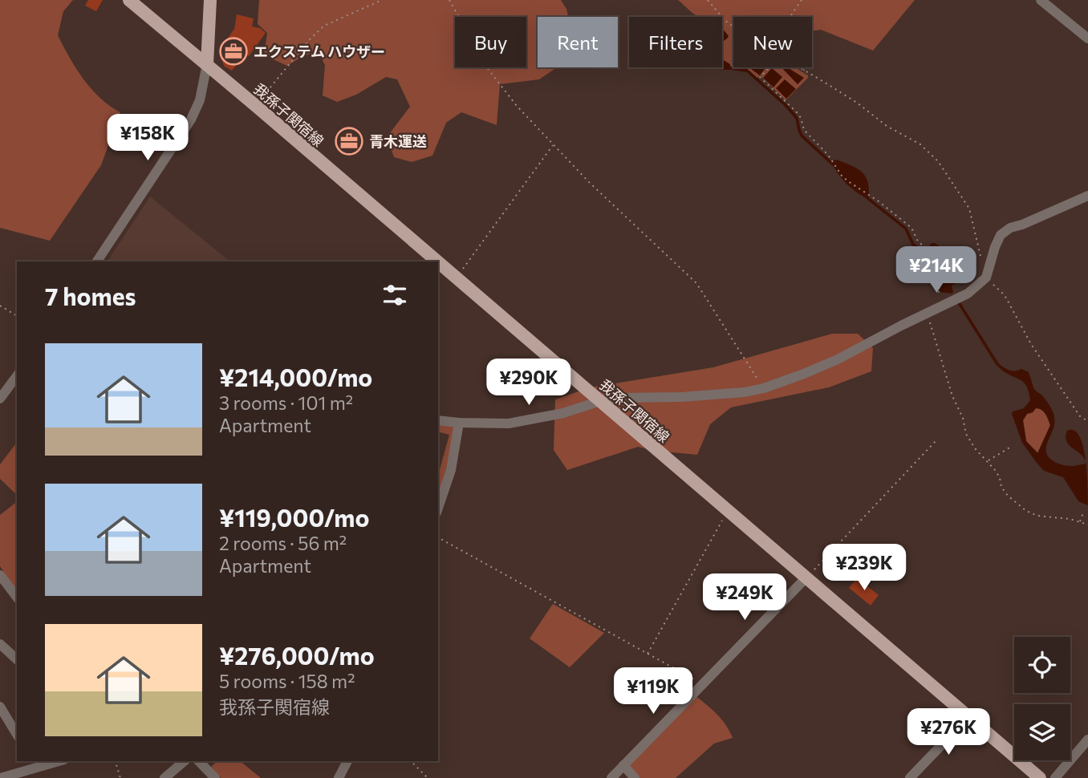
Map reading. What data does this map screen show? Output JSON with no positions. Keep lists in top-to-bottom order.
{
  "streets": {
    "main road": ["我孫子関宿線"]
  },
  "places": {
    "office": ["エクステム ハウザー", "青木運送"]
  },
  "page": {
    "chip": [
      "Buy",
      "Rent",
      "Filters",
      "New"
    ],
    "price": [
      "¥158K",
      "¥214K",
      "¥290K",
      "¥239K",
      "¥249K",
      "¥119K",
      "¥276K"
    ],
    "heading": "7 homes",
    "list": [
      {
        "name": "¥214,000/mo",
        "note": "3 rooms · 101 m² · Apartment"
      },
      {
        "name": "¥119,000/mo",
        "note": "2 rooms · 56 m² · Apartment"
      },
      {
        "name": "¥276,000/mo",
        "note": "5 rooms · 158 m² · 我孫子関宿線"
      }
    ]
  }
}
